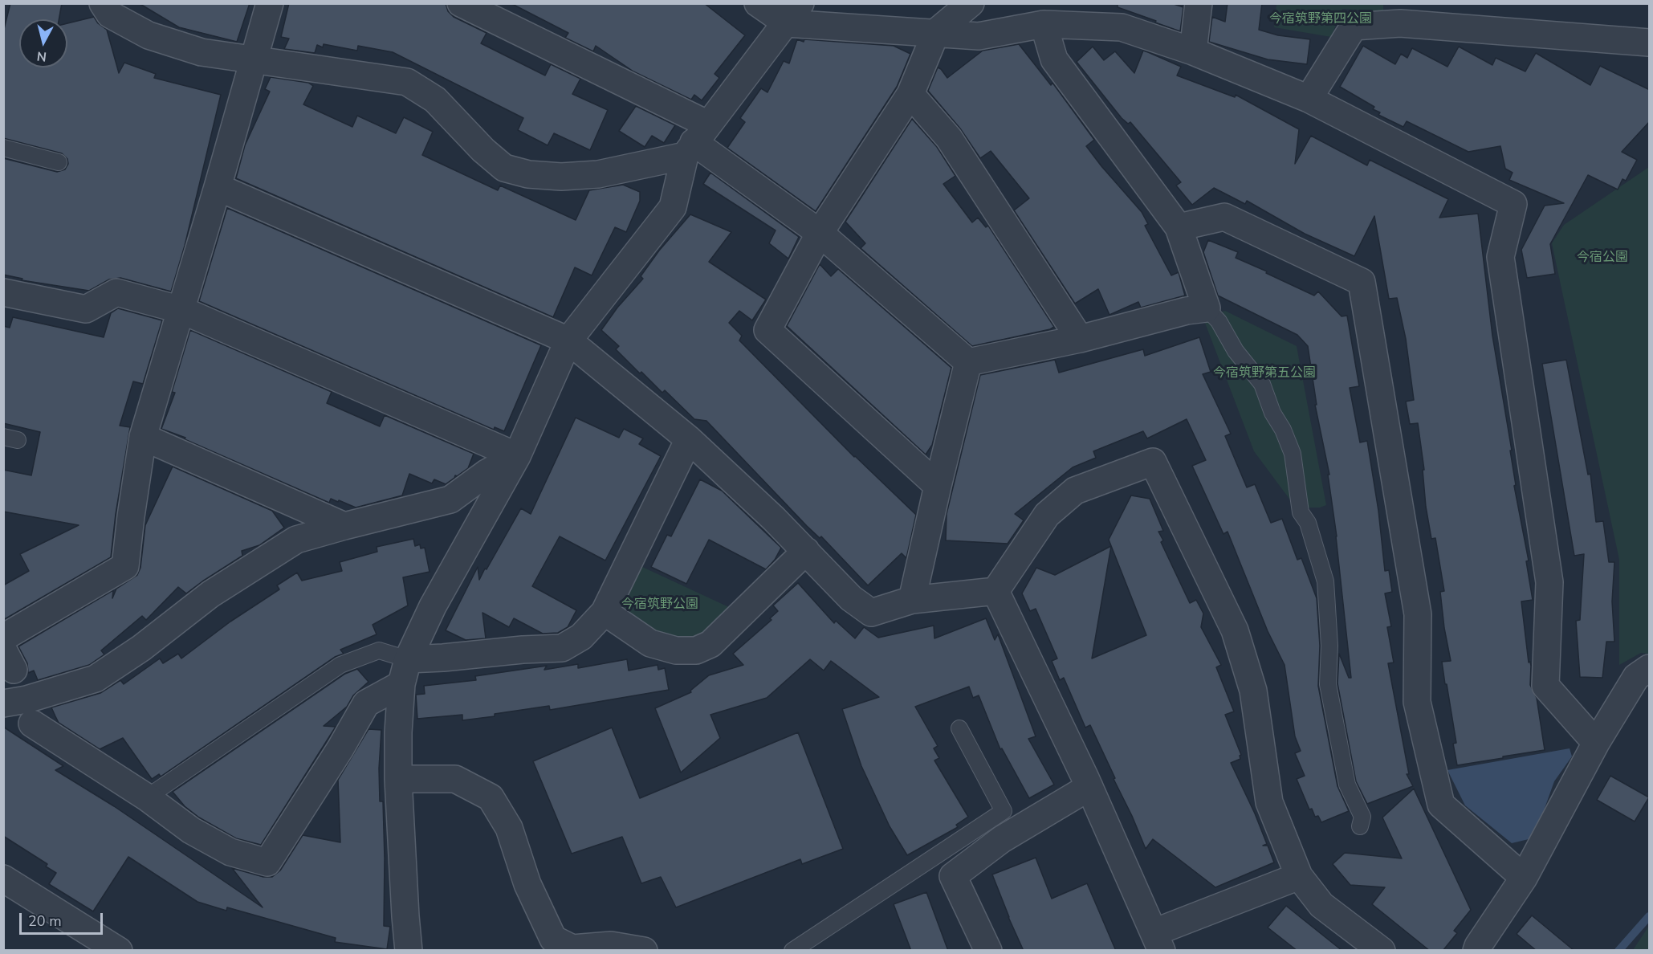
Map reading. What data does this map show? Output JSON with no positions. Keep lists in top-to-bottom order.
{
  "parks": [
    "今宿筑野第四公園",
    "今宿公園",
    "今宿筑野第五公園",
    "今宿筑野公園"
  ],
  "scale_bar": "20 m",
  "north": "bottom"
}
